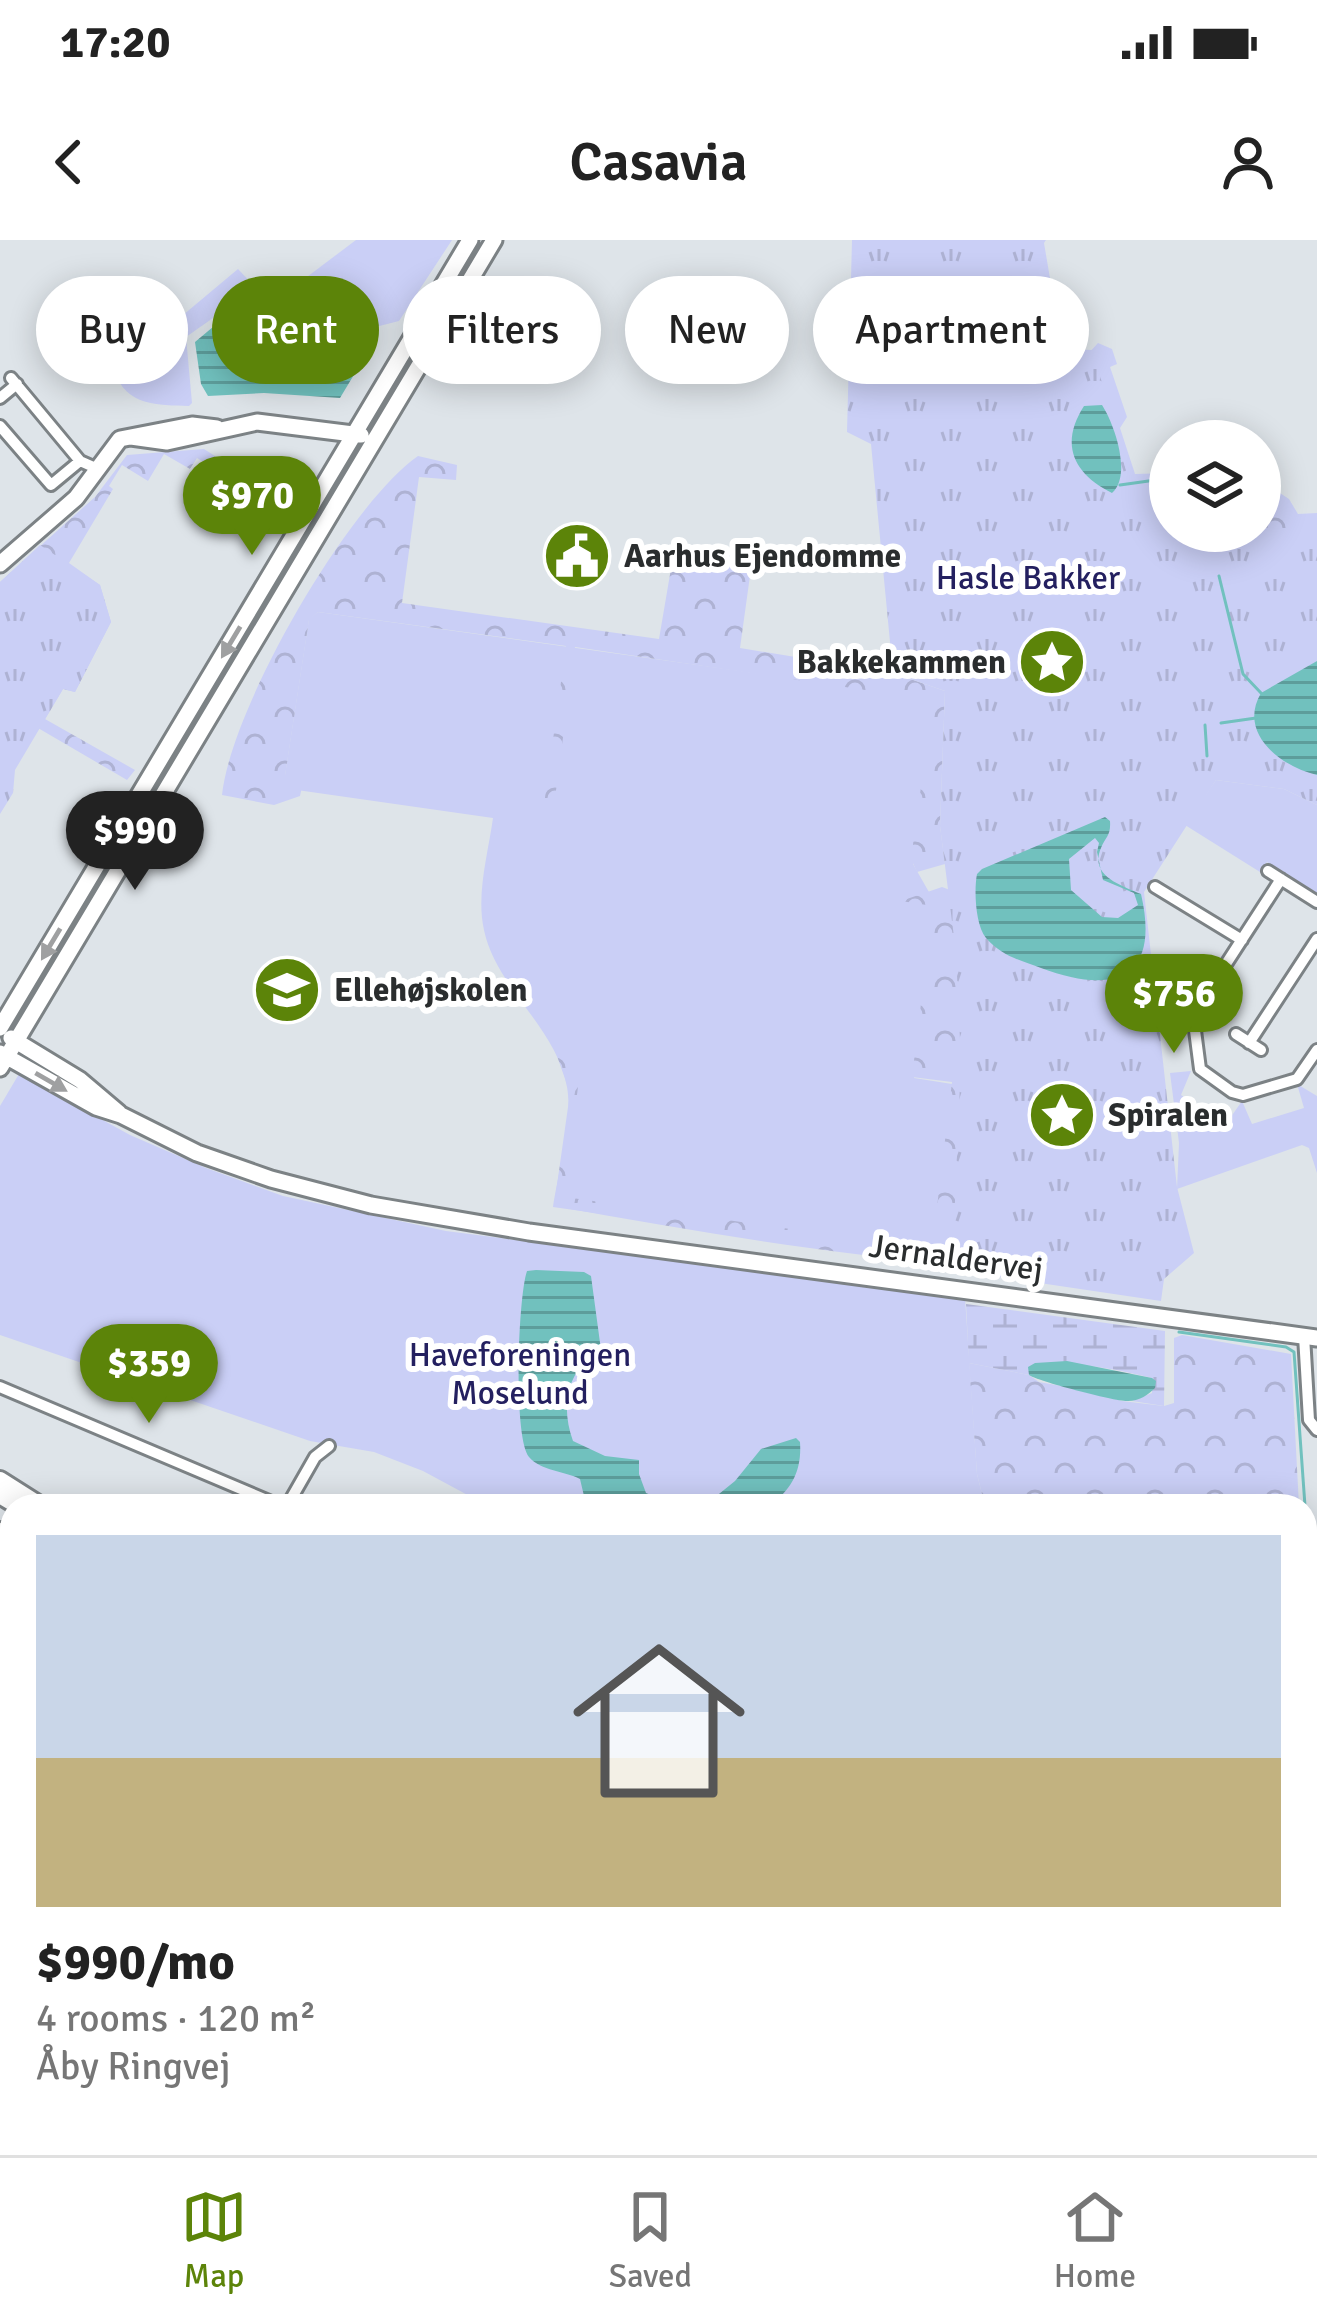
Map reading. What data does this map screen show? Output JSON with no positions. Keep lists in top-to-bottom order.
{
  "streets": {
    "street": ["Jernaldervej"]
  },
  "parks": ["Hasle Bakker", "Haveforeningen Moselund"],
  "places": {
    "public building": ["Aarhus Ejendomme"],
    "place": ["Bakkekammen", "Spiralen"],
    "school or university": ["Ellehøjskolen"]
  },
  "page": {
    "status": "17:20",
    "header": "Casavia",
    "chip": [
      "Buy",
      "Rent",
      "Filters",
      "New",
      "Apartment"
    ],
    "price": [
      "$970",
      "$990",
      "$756",
      "$359"
    ],
    "list": [
      {
        "name": "$990/mo",
        "note": "4 rooms · 120 m² · Åby Ringvej"
      }
    ],
    "tabs": ["Map", "Saved", "Home"]
  }
}
